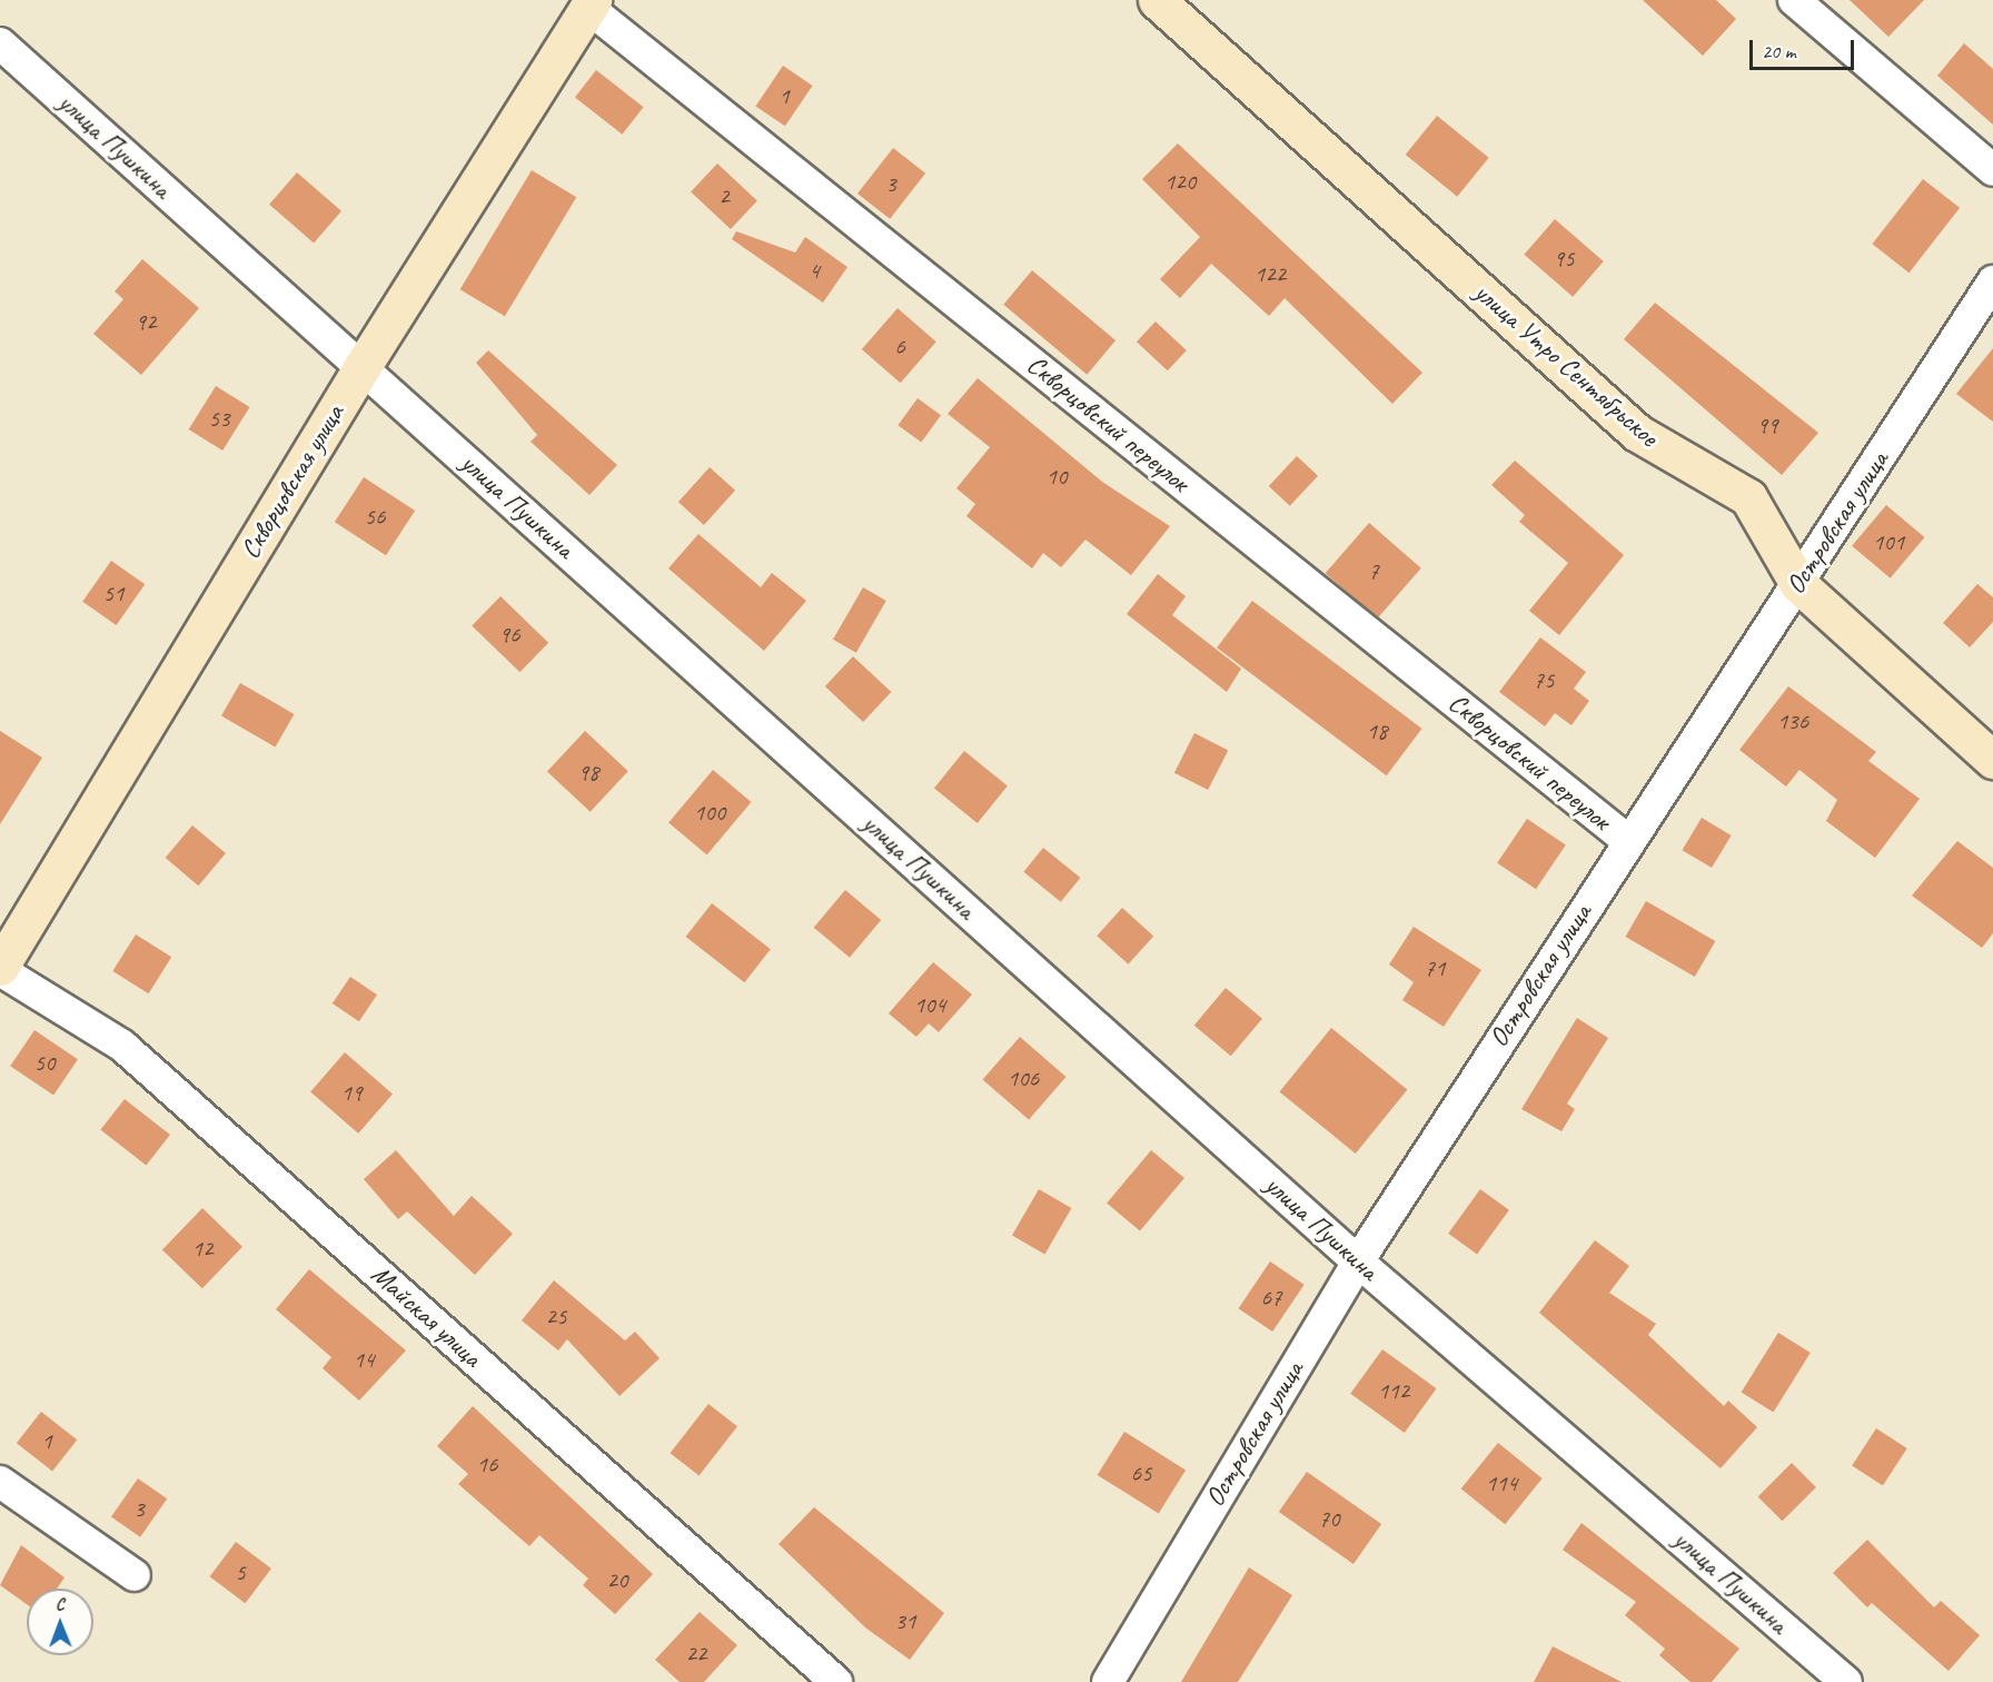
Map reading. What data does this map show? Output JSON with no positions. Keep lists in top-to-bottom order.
{
  "streets": {
    "street": [
      "улица Пушкина",
      "улица Утро Сентябрьское",
      "Скворцовский переулок",
      "Скворцовская улица",
      "Островская улица",
      "Майская улица"
    ]
  },
  "crossings": [
    ["улица Пушкина", "Скворцовская улица"],
    ["улица Пушкина", "Островская улица"],
    ["улица Утро Сентябрьское", "Островская улица"],
    ["Скворцовский переулок", "Скворцовская улица"],
    ["Скворцовский переулок", "Островская улица"],
    ["Скворцовская улица", "Майская улица"]
  ],
  "house_numbers": [
    "1",
    "120",
    "3",
    "2",
    "95",
    "4",
    "122",
    "92",
    "6",
    "53",
    "99",
    "10",
    "56",
    "101",
    "7",
    "51",
    "96",
    "75",
    "136",
    "18",
    "98",
    "100",
    "71",
    "104",
    "50",
    "106",
    "19",
    "12",
    "67",
    "25",
    "14",
    "112",
    "1",
    "16",
    "65",
    "114",
    "3",
    "70",
    "5",
    "20",
    "31",
    "22"
  ],
  "scale_bar": "20 m",
  "north": "top"
}
